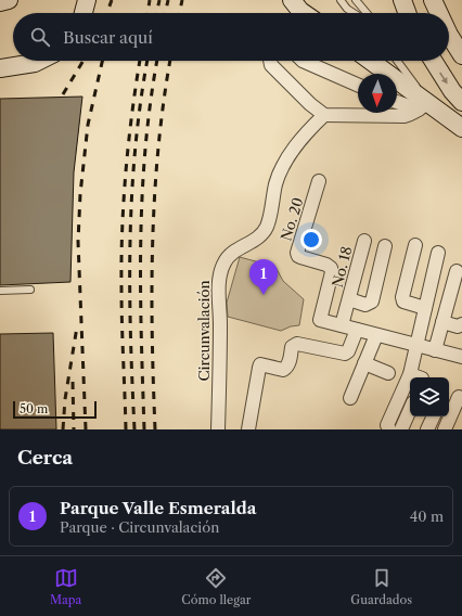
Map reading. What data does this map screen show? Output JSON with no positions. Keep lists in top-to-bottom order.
{
  "streets": {
    "street": ["No. 20", "No. 18", "Circunvalación"]
  },
  "crossings": [
    ["No. 20", "No. 18"]
  ],
  "scale_bar": "50 m",
  "north": "bottom",
  "page": {
    "search": "Buscar aquí",
    "pins": "1",
    "scale": "50 m",
    "heading": "Cerca",
    "list": [
      {
        "mark": "1",
        "name": "Parque Valle Esmeralda",
        "note": "Parque · Circunvalación",
        "value": "40 m"
      }
    ],
    "nav": ["Mapa", "Cómo llegar", "Guardados"]
  }
}
